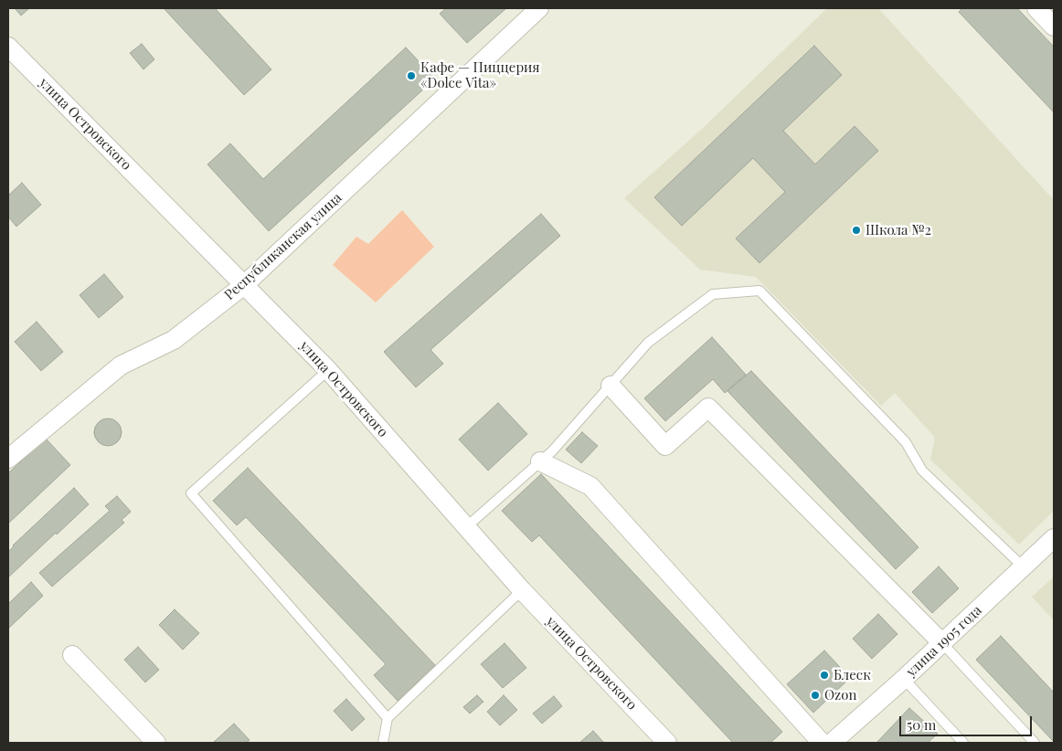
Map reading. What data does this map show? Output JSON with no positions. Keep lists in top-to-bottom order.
{
  "streets": {
    "street": ["улица Островского", "Республиканская улица", "улица 1905 года"]
  },
  "crossings": [
    ["улица Островского", "Республиканская улица"]
  ],
  "places": [
    "Кафе — Пиццерия «Dolce Vita»",
    "Школа №2",
    "Блеск",
    "Ozon"
  ],
  "scale_bar": "50 m"
}
